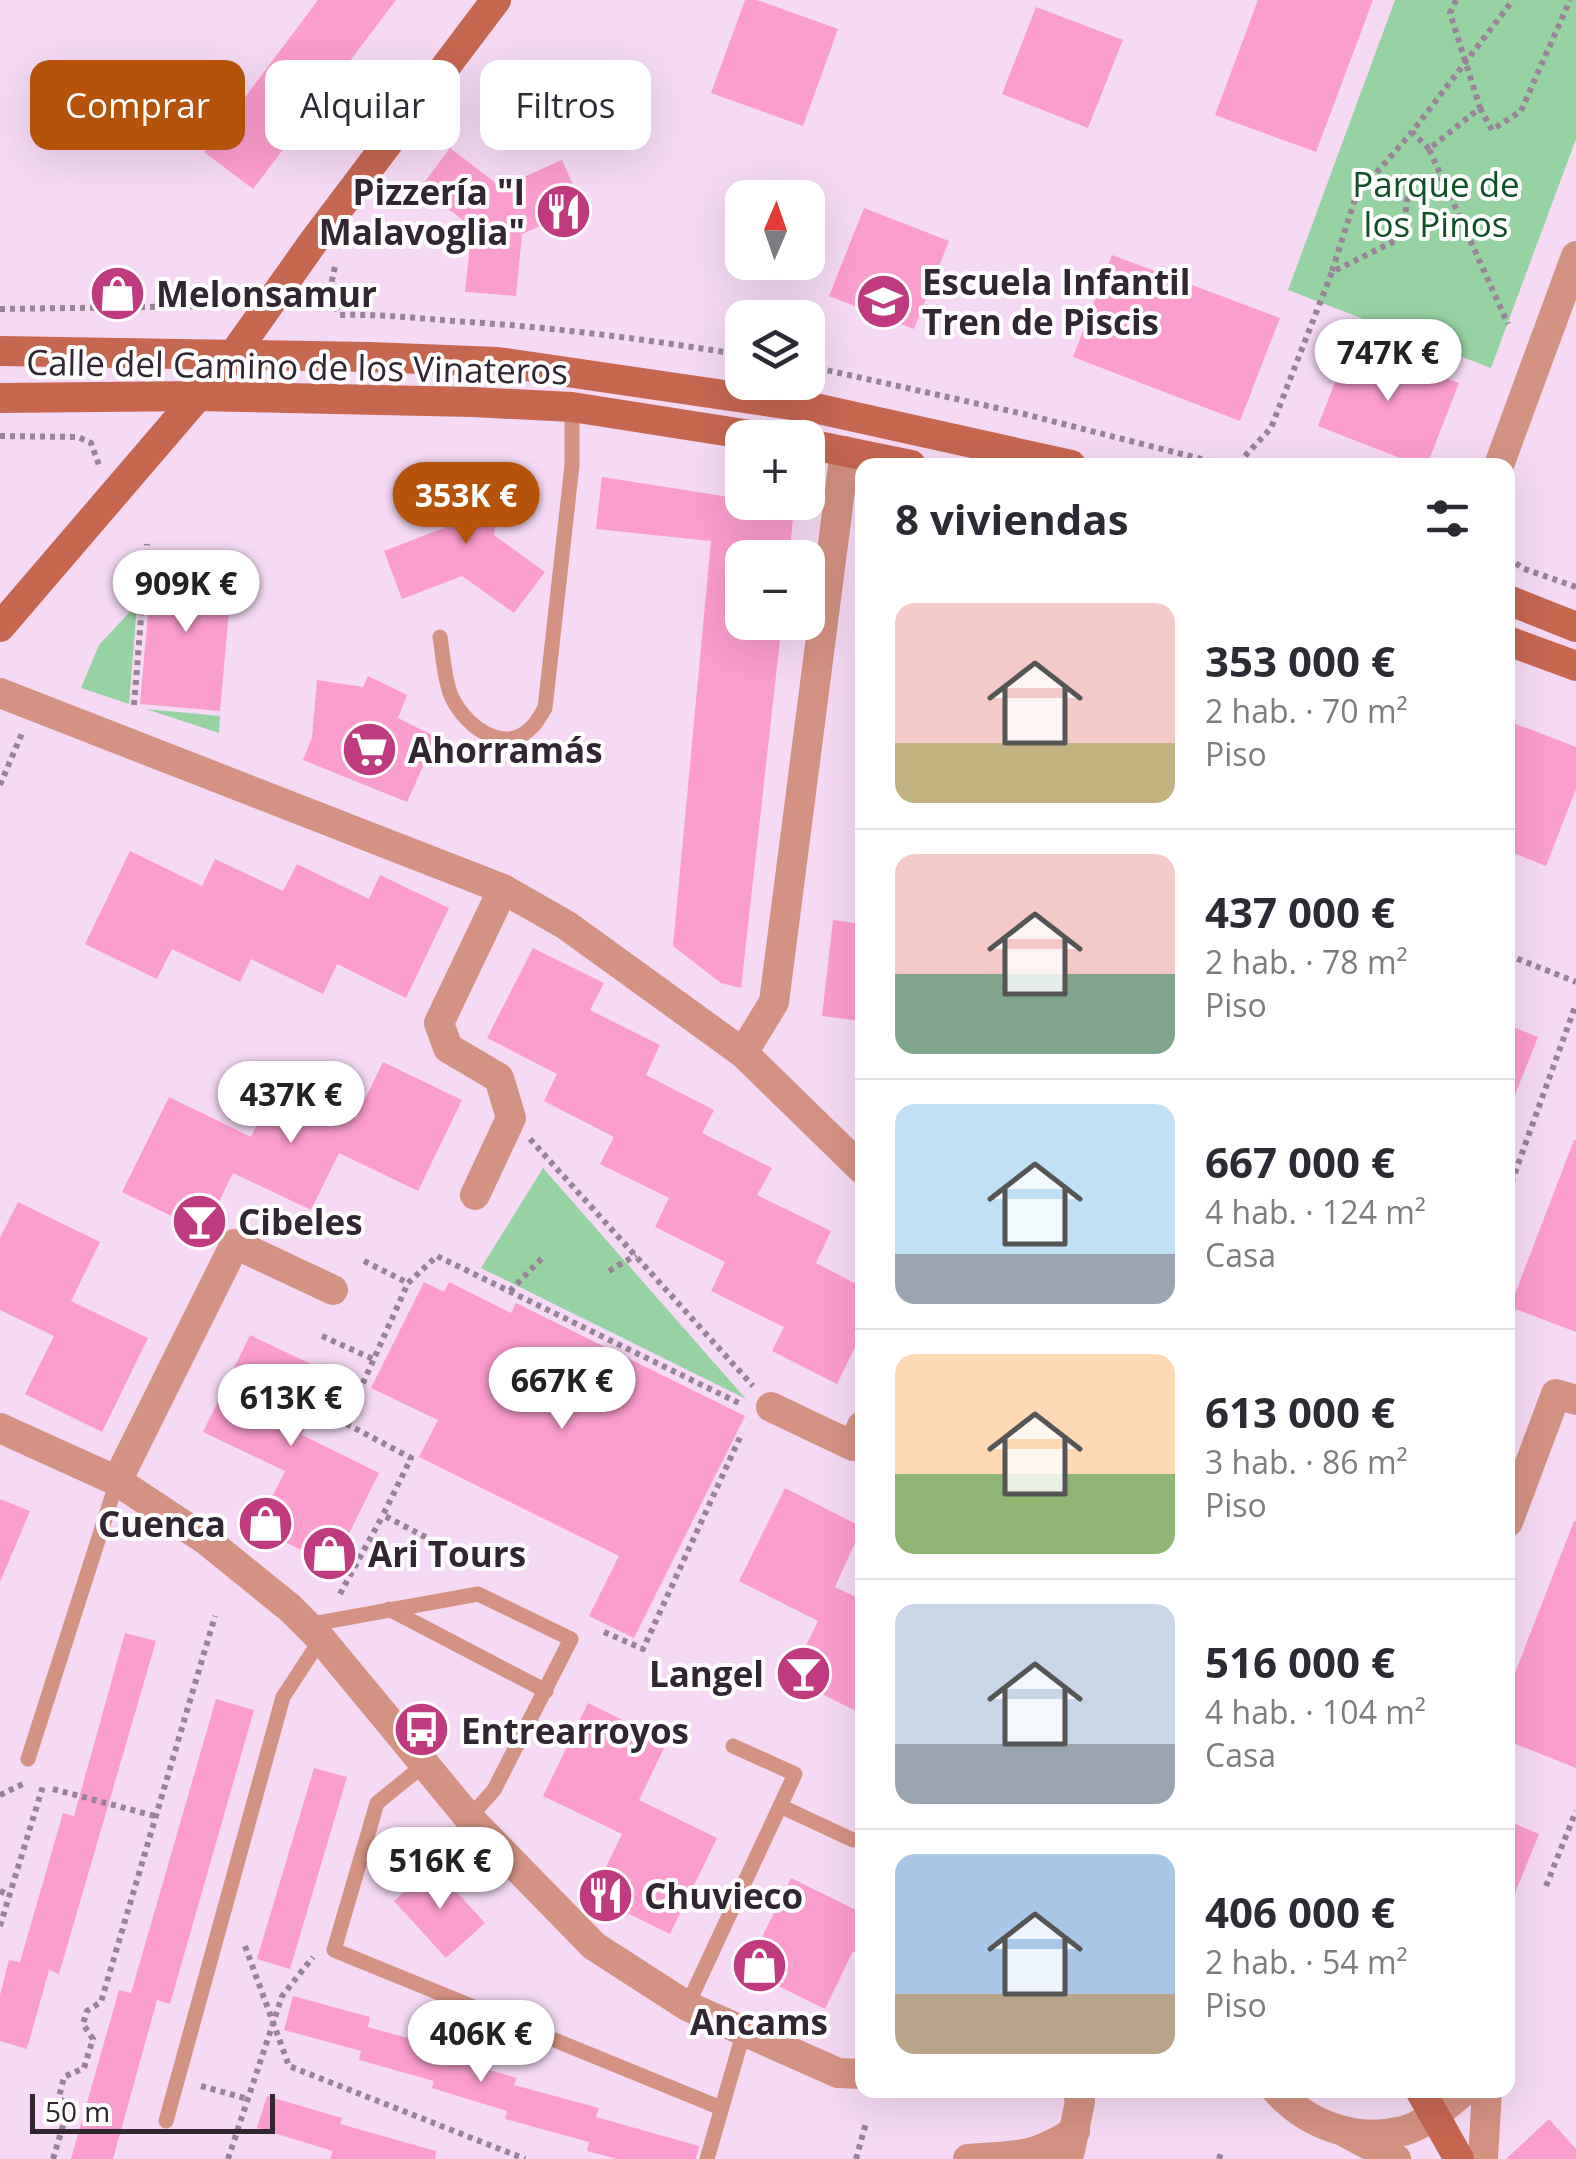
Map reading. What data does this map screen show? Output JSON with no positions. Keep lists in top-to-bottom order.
{
  "streets": {
    "main road": ["Calle del Camino de los Vinateros"]
  },
  "parks": ["Parque de los Pinos"],
  "places": {
    "restaurant": ["Pizzería \"I Malavoglia\"", "Chuvieco"],
    "shop": [
      "Melonsamur",
      "Cuenca",
      "Ari Tours",
      "Ancams"
    ],
    "school or university": ["Escuela Infantil Tren de Piscis"],
    "supermarket": ["Ahorramás"],
    "bar": ["Cibeles", "Langel"],
    "bus stop": ["Entrearroyos"]
  },
  "scale_bar": "50 m",
  "north": "top",
  "page": {
    "chip": ["Comprar", "Alquilar", "Filtros"],
    "map_buttons": ["+", "−"],
    "price": [
      "747K €",
      "353K €",
      "909K €",
      "437K €",
      "667K €",
      "613K €",
      "516K €",
      "406K €"
    ],
    "heading": "8 viviendas",
    "list": [
      {
        "name": "353 000 €",
        "note": "2 hab. · 70 m² · Piso"
      },
      {
        "name": "437 000 €",
        "note": "2 hab. · 78 m² · Piso"
      },
      {
        "name": "667 000 €",
        "note": "4 hab. · 124 m² · Casa"
      },
      {
        "name": "613 000 €",
        "note": "3 hab. · 86 m² · Piso"
      },
      {
        "name": "516 000 €",
        "note": "4 hab. · 104 m² · Casa"
      },
      {
        "name": "406 000 €",
        "note": "2 hab. · 54 m² · Piso"
      }
    ],
    "scale": "50 m"
  }
}
